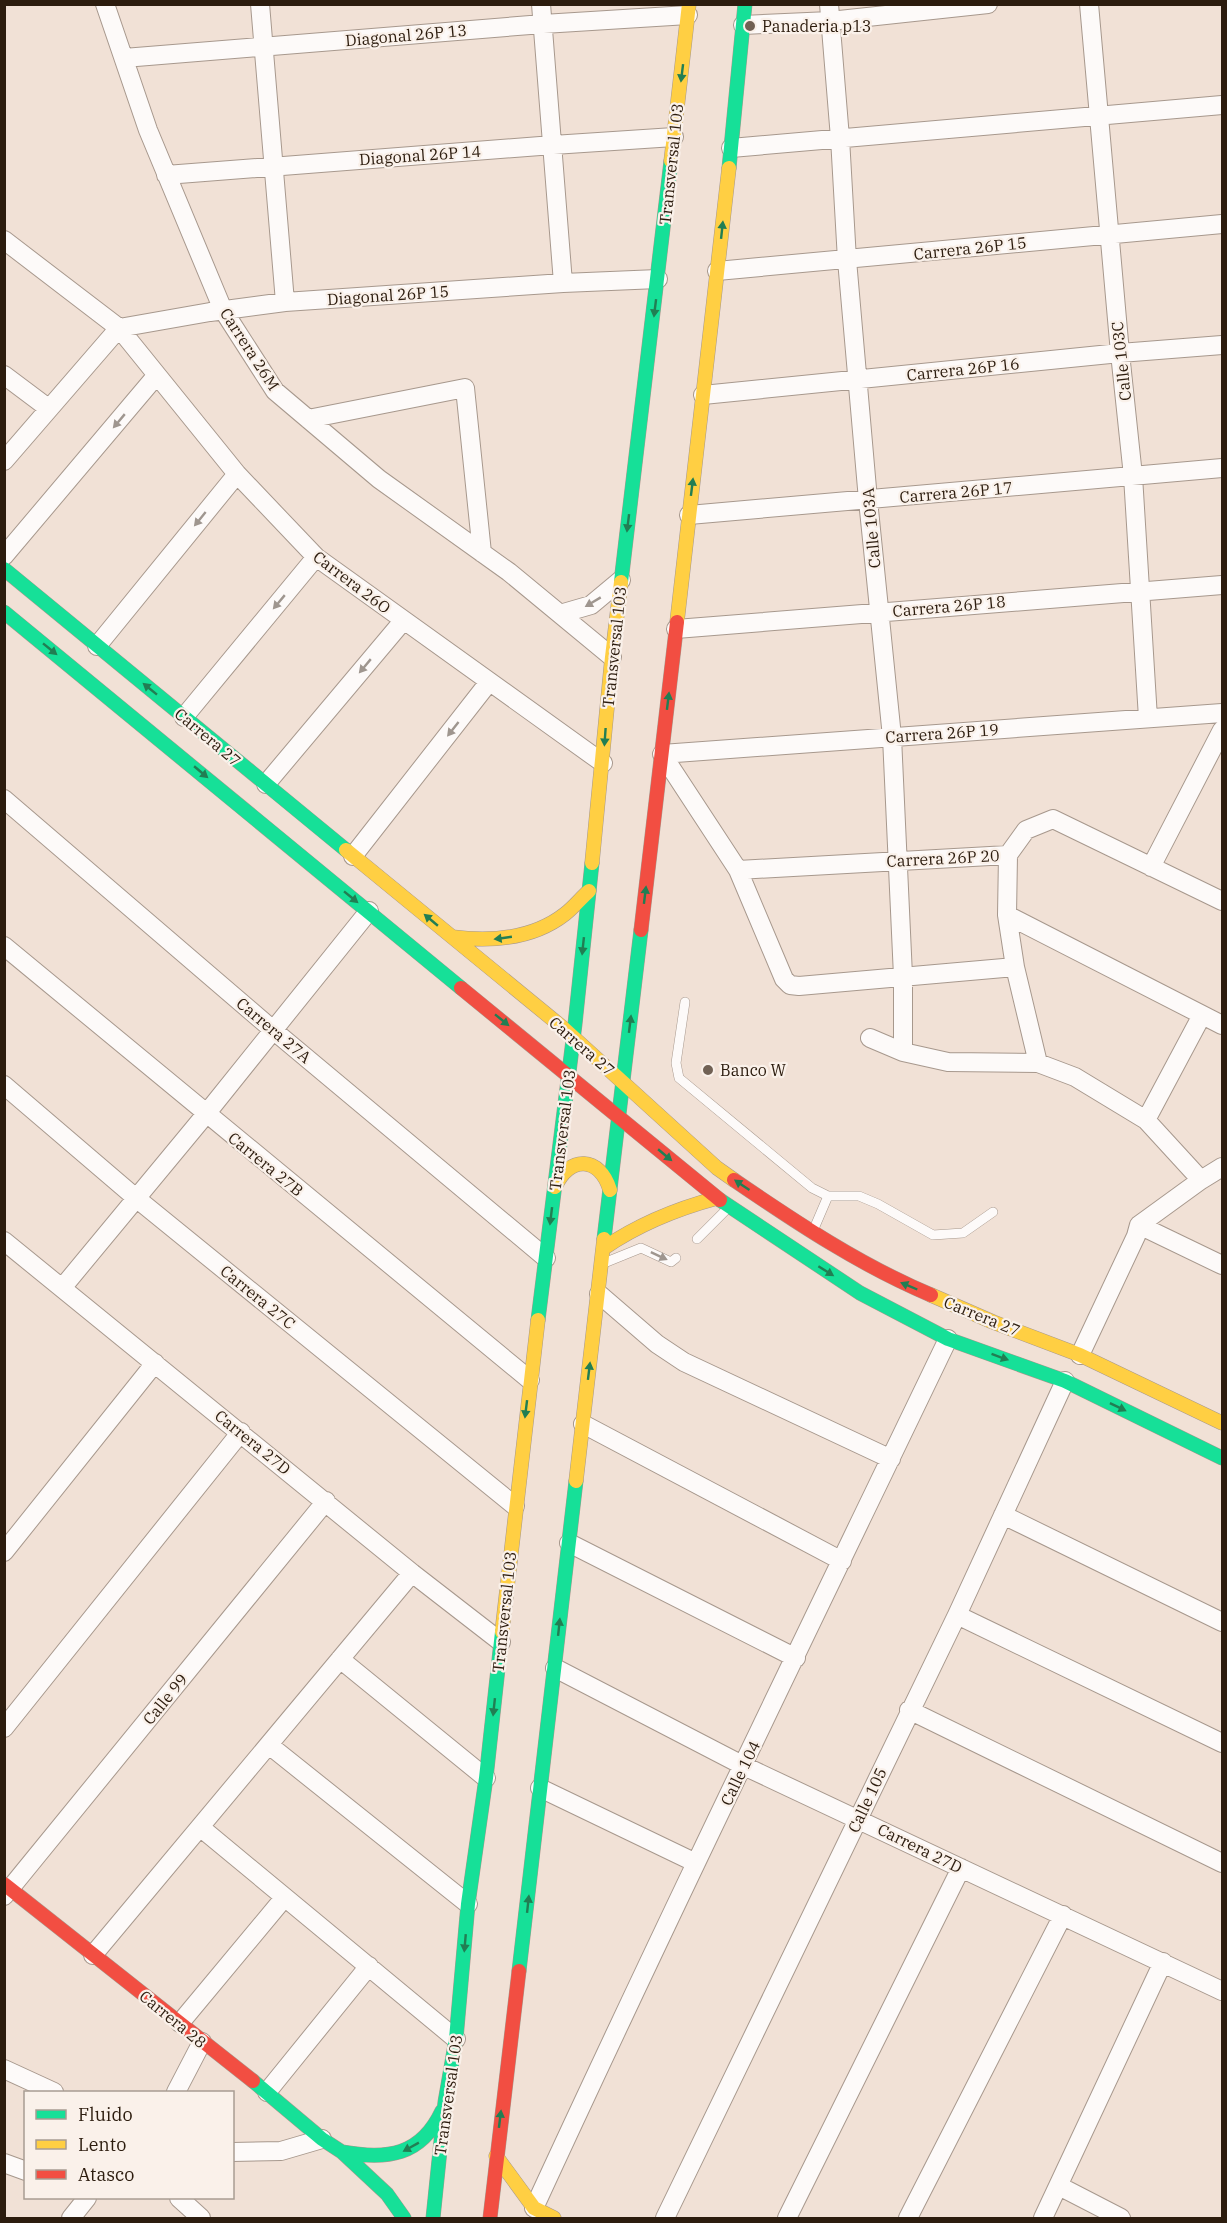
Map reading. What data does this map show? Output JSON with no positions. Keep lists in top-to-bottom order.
{
  "streets": {
    "street": [
      "Diagonal 26P 13",
      "Diagonal 26P 14",
      "Transversal 103",
      "Carrera 26P 15",
      "Diagonal 26P 15",
      "Carrera 26M",
      "Calle 103C",
      "Carrera 26P 16",
      "Carrera 26P 17",
      "Calle 103A",
      "Carrera 26O",
      "Carrera 26P 18",
      "Carrera 26P 19",
      "Carrera 27",
      "Carrera 26P 20",
      "Carrera 27A",
      "Carrera 27B",
      "Carrera 27C",
      "Carrera 27D",
      "Calle 99",
      "Calle 104",
      "Calle 105",
      "Carrera 28"
    ]
  },
  "crossings": [
    ["Diagonal 26P 13", "Transversal 103"],
    ["Diagonal 26P 13", "Carrera 26M"],
    ["Diagonal 26P 14", "Transversal 103"],
    ["Diagonal 26P 14", "Carrera 26M"],
    ["Transversal 103", "Diagonal 26P 15"],
    ["Transversal 103", "Carrera 26M"],
    ["Transversal 103", "Carrera 26O"],
    ["Transversal 103", "Carrera 27"],
    ["Transversal 103", "Carrera 27A"],
    ["Transversal 103", "Carrera 27B"],
    ["Transversal 103", "Carrera 27C"],
    ["Transversal 103", "Carrera 27D"],
    ["Transversal 103", "Carrera 28"],
    ["Carrera 26P 15", "Calle 103C"],
    ["Carrera 26P 15", "Calle 103A"],
    ["Diagonal 26P 15", "Carrera 26M"],
    ["Diagonal 26P 15", "Carrera 26O"],
    ["Calle 103C", "Carrera 26P 16"],
    ["Calle 103C", "Carrera 26P 17"],
    ["Calle 103C", "Carrera 26P 18"],
    ["Calle 103C", "Carrera 26P 19"],
    ["Carrera 26P 16", "Calle 103A"],
    ["Carrera 26P 17", "Calle 103A"],
    ["Calle 103A", "Carrera 26P 18"],
    ["Calle 103A", "Carrera 26P 19"],
    ["Calle 103A", "Carrera 26P 20"],
    ["Carrera 27", "Calle 104"],
    ["Carrera 27", "Calle 105"],
    ["Carrera 27D", "Calle 99"],
    ["Carrera 27D", "Calle 104"],
    ["Carrera 27D", "Calle 105"],
    ["Calle 99", "Carrera 28"]
  ],
  "places": ["Panaderia p13", "Banco W"],
  "legend": ["Fluido", "Lento", "Atasco"]
}
